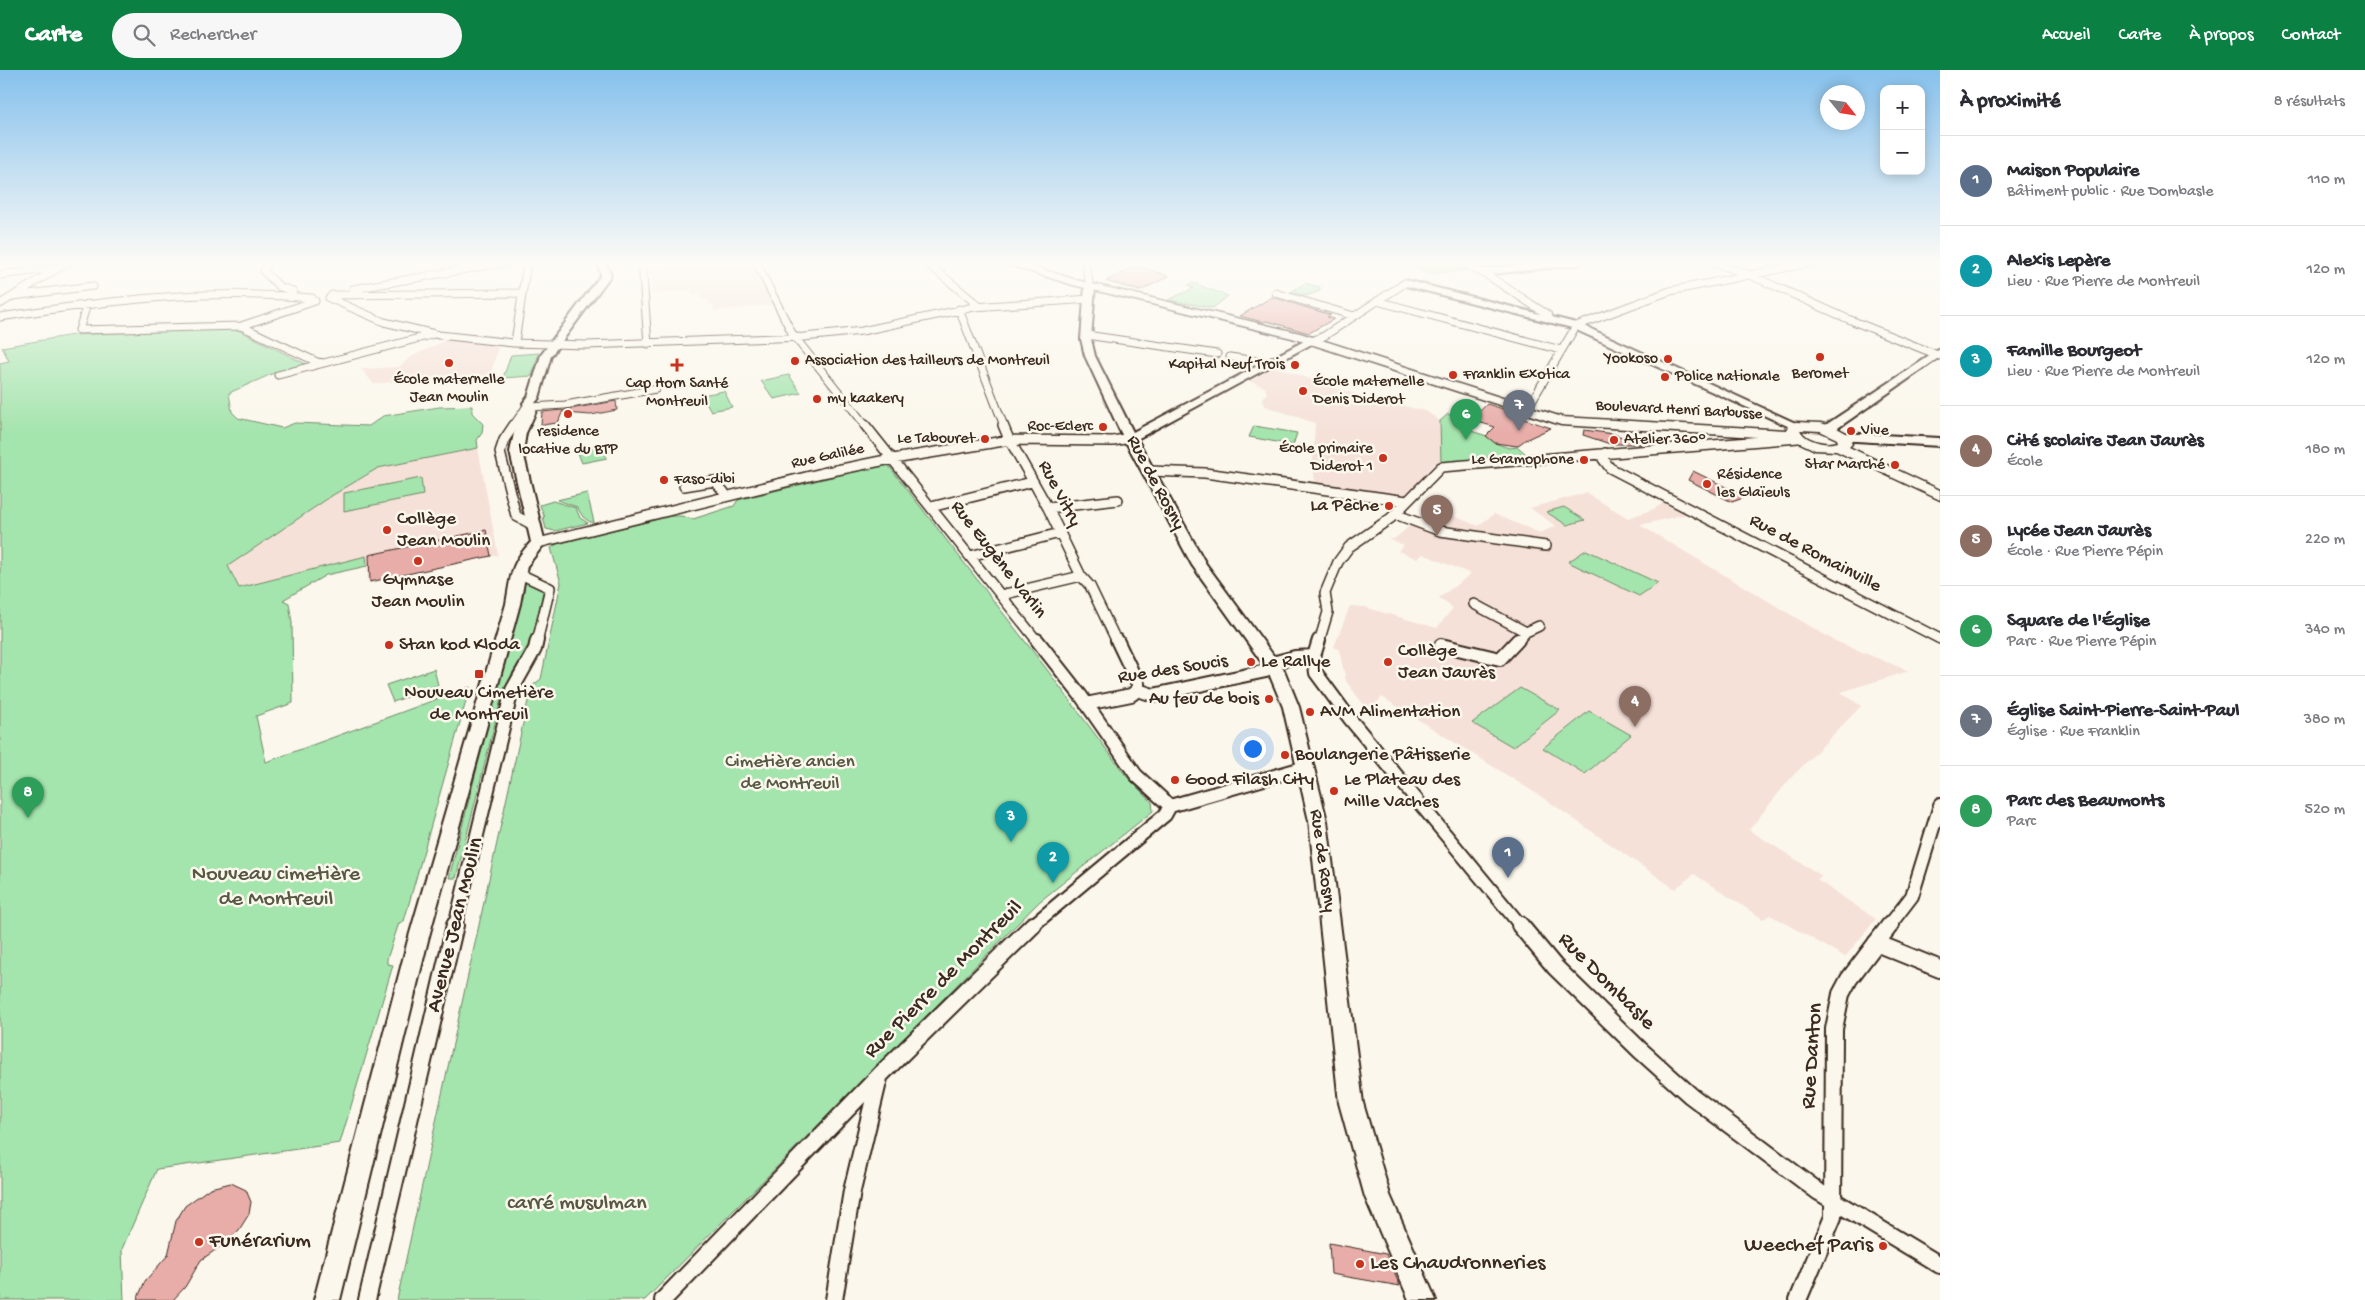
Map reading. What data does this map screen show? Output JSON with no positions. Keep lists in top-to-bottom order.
{
  "streets": {
    "main road": ["Boulevard Henri Barbusse", "Rue de Rosny", "Avenue Jean Moulin"],
    "street": [
      "Rue Galilée",
      "Rue Vitry",
      "Rue de Romainville",
      "Rue Eugène Varlin",
      "Rue des Soucis",
      "Rue Pierre de Montreuil",
      "Rue Dombasle",
      "Rue Danton"
    ]
  },
  "crossings": [
    ["Boulevard Henri Barbusse", "Rue de Romainville"],
    ["Boulevard Henri Barbusse", "Rue des Soucis"],
    ["Boulevard Henri Barbusse", "Rue Dombasle"],
    ["Rue Galilée", "Rue de Rosny"],
    ["Rue Galilée", "Rue Vitry"],
    ["Rue Galilée", "Rue Eugène Varlin"],
    ["Rue Galilée", "Avenue Jean Moulin"],
    ["Rue de Rosny", "Rue des Soucis"],
    ["Rue Vitry", "Rue des Soucis"],
    ["Rue Eugène Varlin", "Rue des Soucis"],
    ["Rue Eugène Varlin", "Rue Pierre de Montreuil"],
    ["Rue des Soucis", "Rue Dombasle"],
    ["Rue Dombasle", "Rue Danton"]
  ],
  "parks": ["Cimetière ancien de Montreuil", "Nouveau cimetière de Montreuil", "carré musulman"],
  "places": {
    "other": [
      "Beromet",
      "Yookoso",
      "Association des tailleurs de Montreuil",
      "École maternelle Jean Moulin",
      "Kapital Neuf Trois",
      "Franklin Exotica",
      "Police nationale",
      "École maternelle Denis Diderot",
      "my kaakery",
      "residence locative du BTP",
      "Roc-Eclerc",
      "Vive",
      "Le Tabouret",
      "Atelier 360°",
      "École primaire Diderot 1",
      "Le Gramophone",
      "Star Marché",
      "Faso-dibi",
      "Résidence les Glaïeuls",
      "La Pêche",
      "Collège Jean Moulin",
      "Gymnase Jean Moulin",
      "Stan kod Kloda",
      "Le Rallye",
      "Collège Jean Jaurès",
      "Au feu de bois",
      "AVM Alimentation",
      "Boulangerie Pâtisserie",
      "Good Filash City",
      "Le Plateau des Mille Vaches",
      "Funérarium",
      "Weechef Paris",
      "Les Chaudronneries"
    ],
    "health": ["Cap Horn Santé Montreuil"],
    "transit": ["Nouveau Cimetière de Montreuil"]
  },
  "north": "bottom right",
  "page": {
    "header": "Carte",
    "search": "Rechercher",
    "nav": [
      "Accueil",
      "Carte",
      "À propos",
      "Contact"
    ],
    "heading": ["À proximité", "8 résultats"],
    "map_buttons": ["+", "−"],
    "list": [
      {
        "mark": "1",
        "name": "Maison Populaire",
        "note": "Bâtiment public · Rue Dombasle",
        "value": "110 m"
      },
      {
        "mark": "2",
        "name": "Alexis Lepère",
        "note": "Lieu · Rue Pierre de Montreuil",
        "value": "120 m"
      },
      {
        "mark": "3",
        "name": "Famille Bourgeot",
        "note": "Lieu · Rue Pierre de Montreuil",
        "value": "120 m"
      },
      {
        "mark": "4",
        "name": "Cité scolaire Jean Jaurès",
        "note": "École",
        "value": "180 m"
      },
      {
        "mark": "5",
        "name": "Lycée Jean Jaurès",
        "note": "École · Rue Pierre Pépin",
        "value": "220 m"
      },
      {
        "mark": "6",
        "name": "Square de l'Église",
        "note": "Parc · Rue Pierre Pépin",
        "value": "340 m"
      },
      {
        "mark": "7",
        "name": "Église Saint-Pierre-Saint-Paul",
        "note": "Église · Rue Franklin",
        "value": "380 m"
      },
      {
        "mark": "8",
        "name": "Parc des Beaumonts",
        "note": "Parc",
        "value": "520 m"
      }
    ],
    "pins": [
      "7",
      "6",
      "5",
      "4",
      "8",
      "3",
      "1",
      "2"
    ]
  }
}
